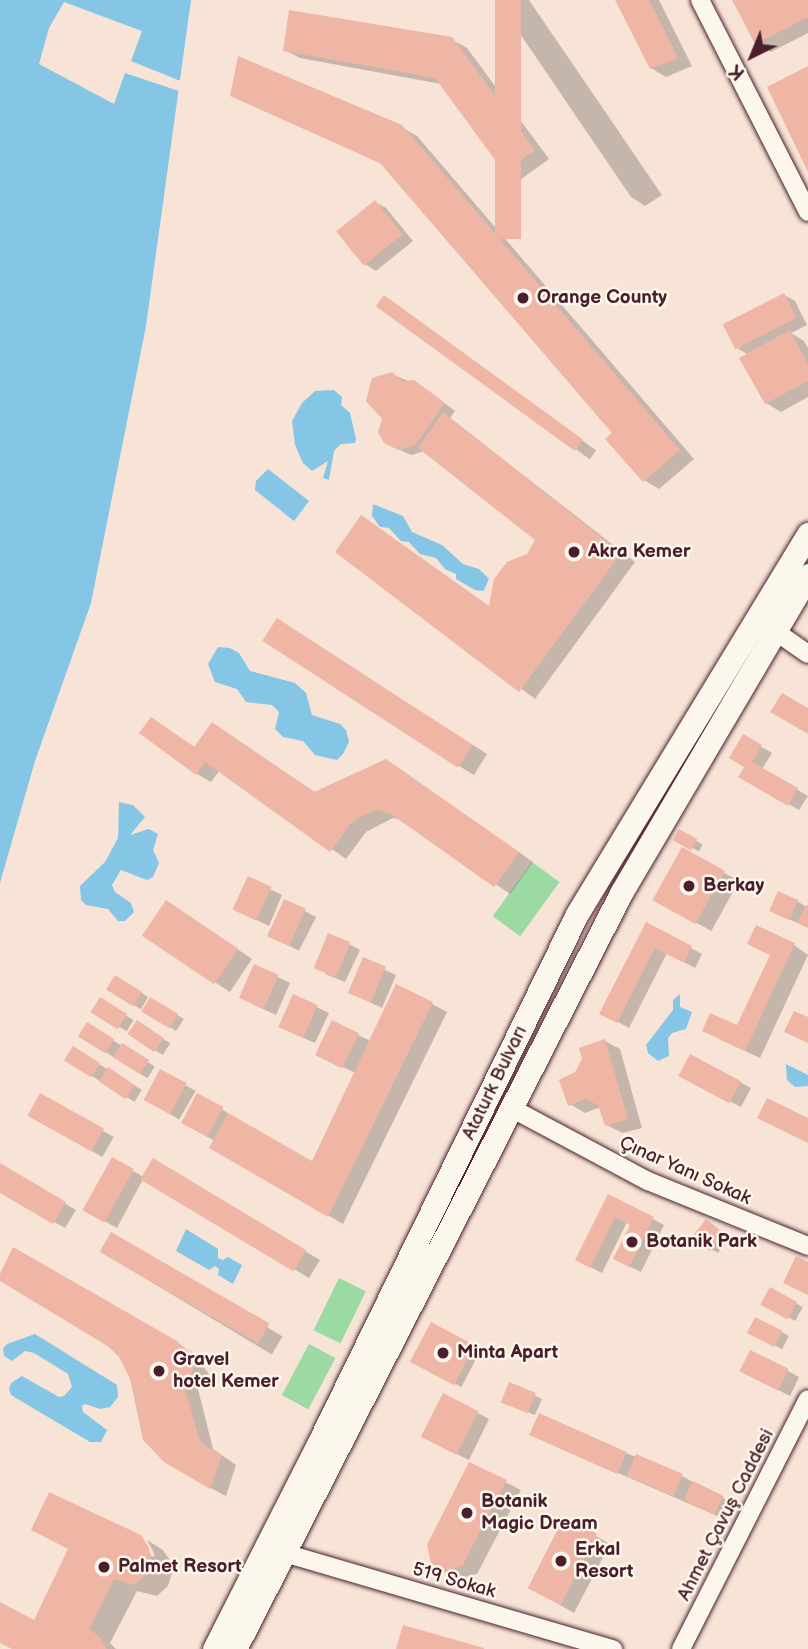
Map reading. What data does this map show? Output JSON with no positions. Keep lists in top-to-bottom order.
{
  "streets": {
    "main road": ["Ataturk Bulvarı"],
    "street": ["Çınar Yanı Sokak", "Ahmet Çavuş Caddesi", "519 Sokak"]
  },
  "crossings": [
    ["Ataturk Bulvarı", "Çınar Yanı Sokak"],
    ["Ataturk Bulvarı", "519 Sokak"]
  ],
  "places": [
    "Orange County",
    "Akra Kemer",
    "Berkay",
    "Botanik Park",
    "Minta Apart",
    "Gravel hotel Kemer",
    "Botanik Magic Dream",
    "Erkal Resort",
    "Palmet Resort"
  ],
  "north": "bottom left"
}
